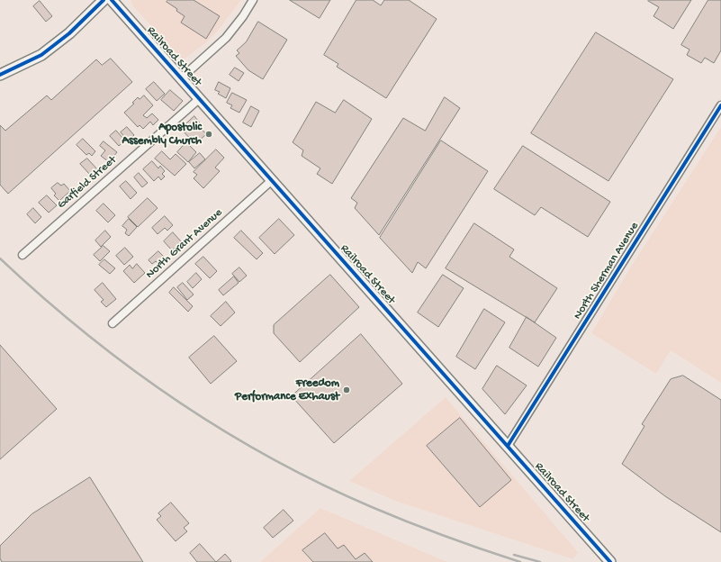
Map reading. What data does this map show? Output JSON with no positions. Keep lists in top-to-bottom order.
{
  "streets": {
    "main road": ["Railroad Street"],
    "street": ["Garfield Street", "North Grant Avenue", "North Sherman Avenue"]
  },
  "crossings": [
    ["Railroad Street", "Garfield Street"],
    ["Railroad Street", "North Grant Avenue"],
    ["Railroad Street", "North Sherman Avenue"]
  ],
  "places": ["Apostolic Assembly Church", "Freedom Performance Exhaust"]
}
